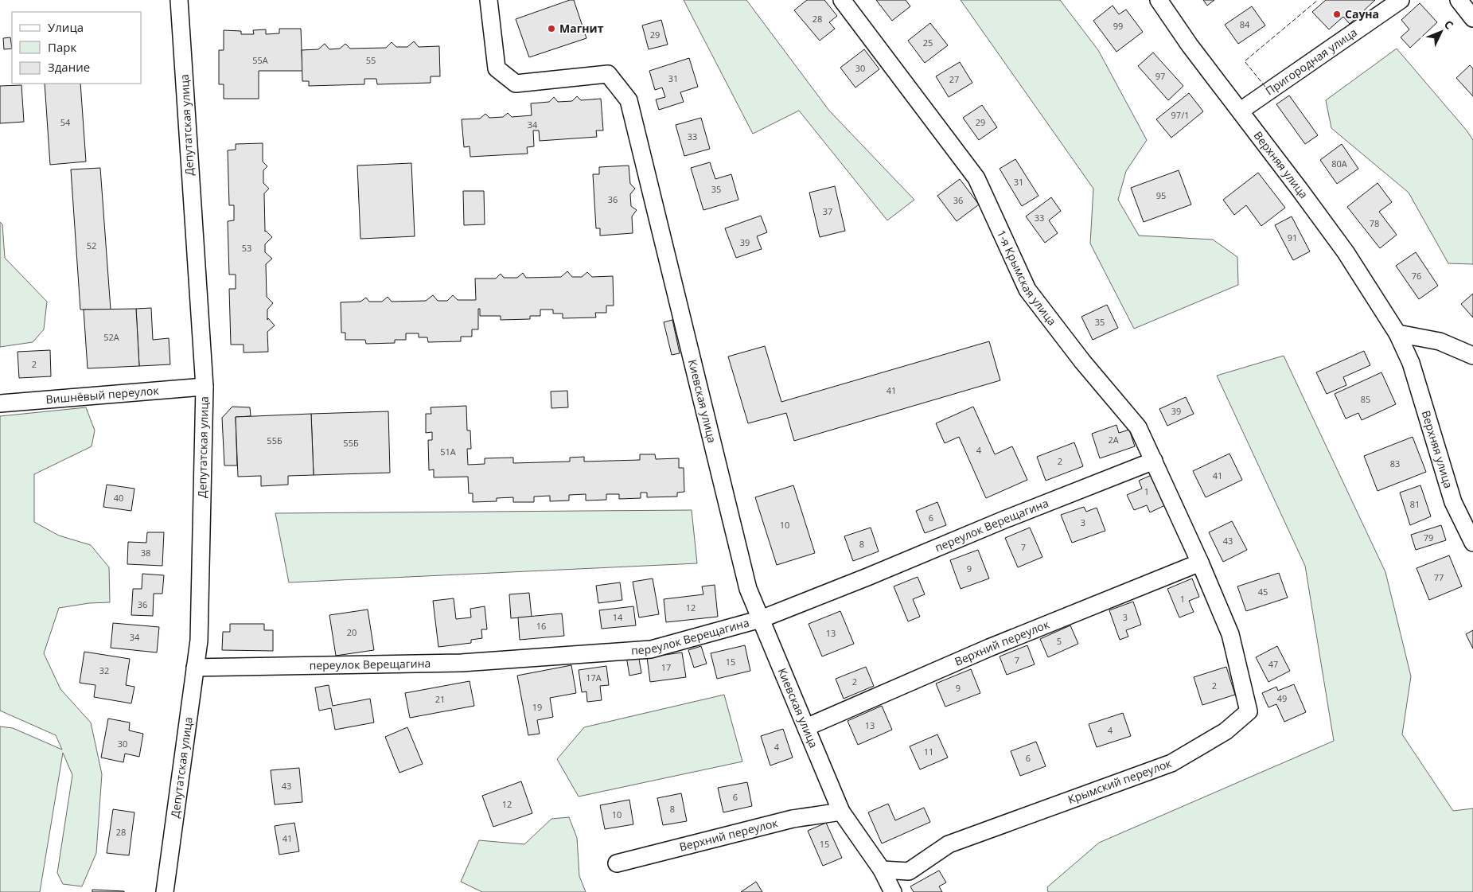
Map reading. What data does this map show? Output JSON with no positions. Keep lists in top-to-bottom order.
{
  "streets": {
    "street": [
      "Пригородная улица",
      "Депутатская улица",
      "Верхняя улица",
      "1-я Крымская улица",
      "Вишнёвый переулок",
      "Киевская улица",
      "переулок Верещагина",
      "Верхний переулок",
      "Крымский переулок"
    ]
  },
  "crossings": [
    ["Пригородная улица", "Верхняя улица"],
    ["Депутатская улица", "Вишнёвый переулок"],
    ["Депутатская улица", "переулок Верещагина"],
    ["1-я Крымская улица", "переулок Верещагина"],
    ["1-я Крымская улица", "Верхний переулок"],
    ["1-я Крымская улица", "Крымский переулок"],
    ["Киевская улица", "переулок Верещагина"],
    ["Киевская улица", "Верхний переулок"],
    ["Киевская улица", "Крымский переулок"],
    ["Верхний переулок", "Крымский переулок"]
  ],
  "places": ["Сауна", "Магнит"],
  "house_numbers": [
    "28",
    "84",
    "99",
    "29",
    "25",
    "55А",
    "55",
    "30",
    "97",
    "31",
    "27",
    "97/1",
    "54",
    "29",
    "34",
    "33",
    "80А",
    "31",
    "35",
    "95",
    "36",
    "36",
    "37",
    "33",
    "78",
    "91",
    "39",
    "52",
    "53",
    "76",
    "35",
    "52А",
    "2",
    "41",
    "85",
    "39",
    "2А",
    "55Б",
    "55Б",
    "4",
    "51А",
    "2",
    "83",
    "41",
    "1",
    "40",
    "81",
    "6",
    "3",
    "10",
    "79",
    "43",
    "8",
    "7",
    "38",
    "9",
    "77",
    "45",
    "1",
    "36",
    "12",
    "14",
    "3",
    "16",
    "20",
    "13",
    "34",
    "5",
    "7",
    "15",
    "47",
    "17",
    "32",
    "17А",
    "2",
    "2",
    "9",
    "49",
    "21",
    "19",
    "13",
    "4",
    "30",
    "4",
    "11",
    "6",
    "43",
    "6",
    "12",
    "8",
    "10",
    "28",
    "41",
    "15"
  ],
  "legend": ["Улица", "Парк", "Здание"],
  "north": "top right"
}
